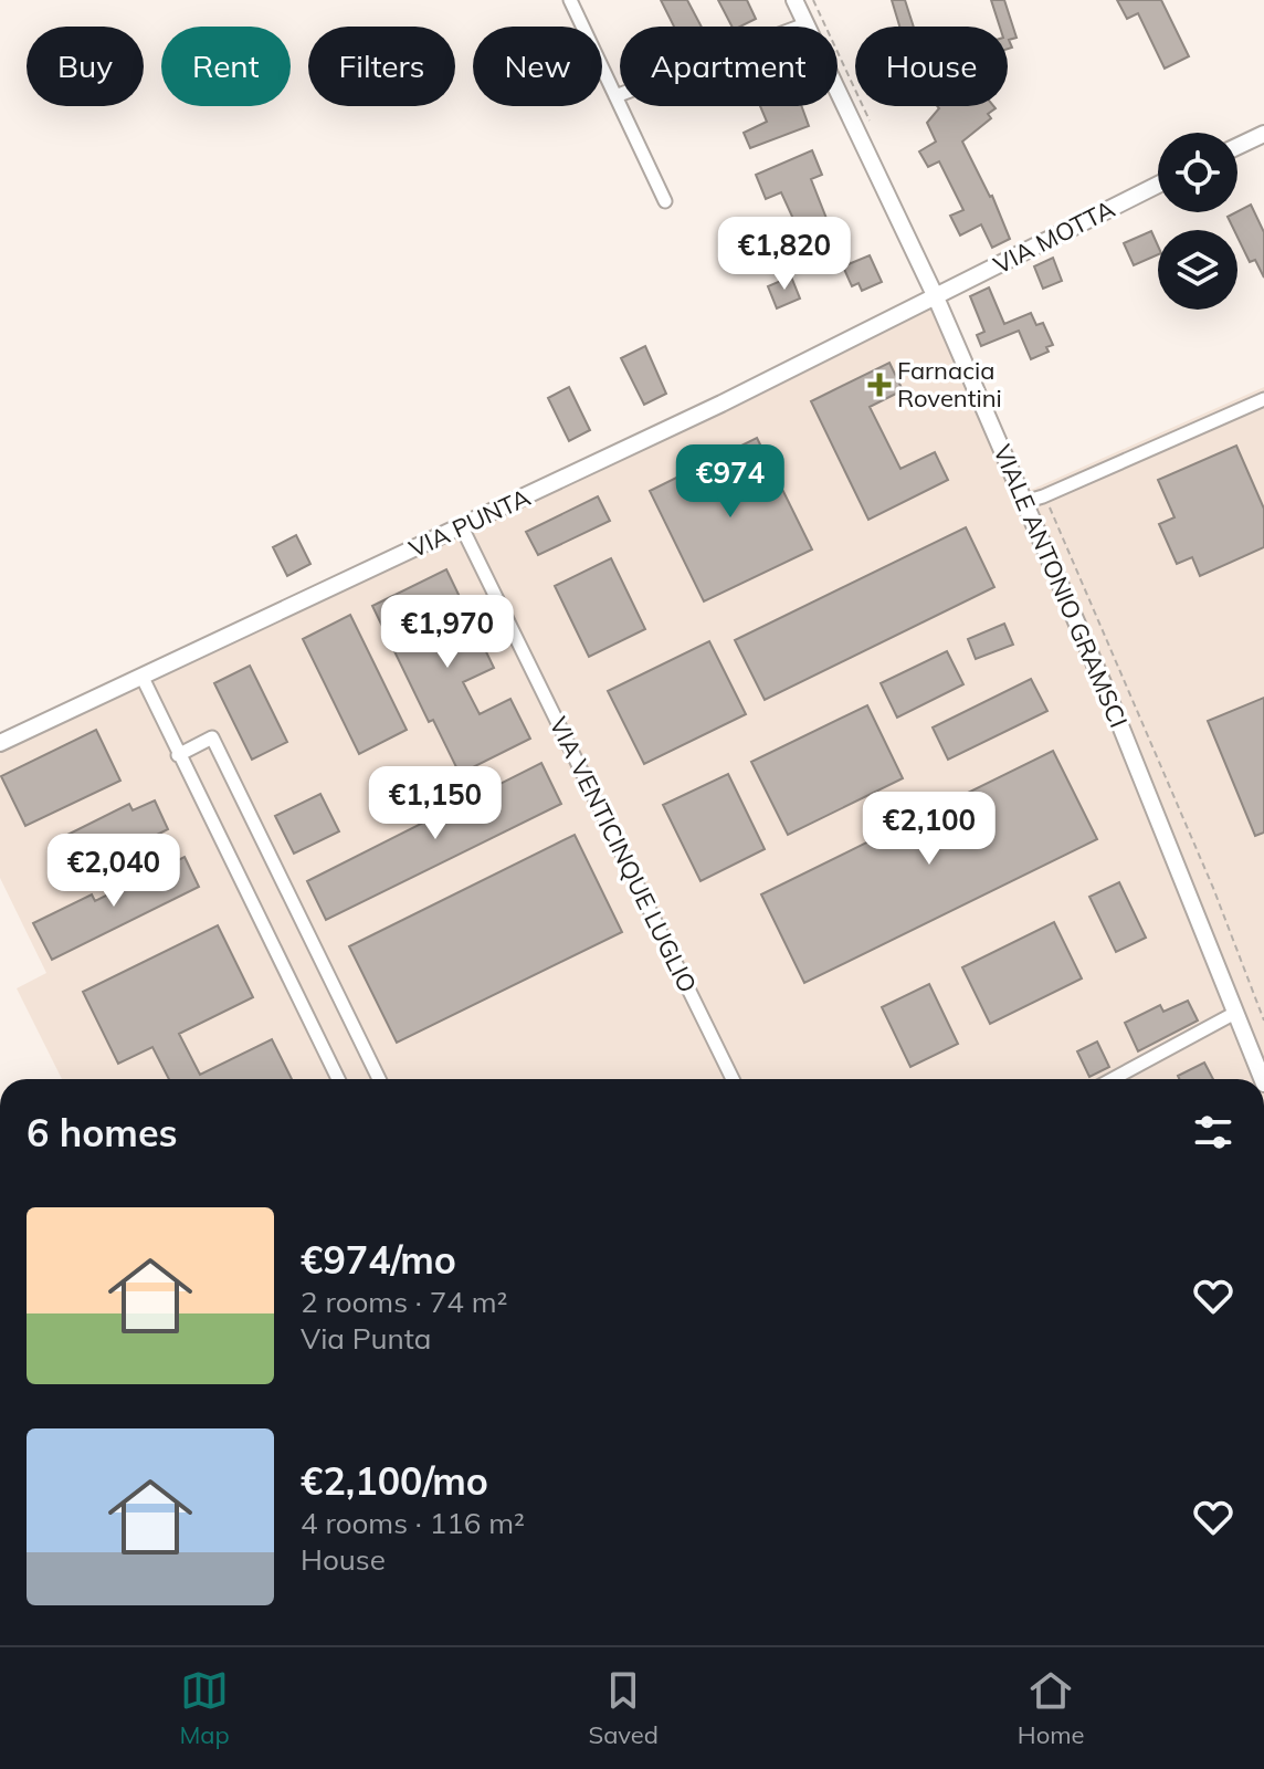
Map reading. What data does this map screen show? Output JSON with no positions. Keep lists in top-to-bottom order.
{
  "streets": {
    "street": [
      "VIA MOTTA",
      "VIA PUNTA",
      "VIALE ANTONIO GRAMSCI",
      "VIA VENTICINQUE LUGLIO"
    ]
  },
  "crossings": [
    ["VIA MOTTA", "VIA PUNTA"],
    ["VIA MOTTA", "VIALE ANTONIO GRAMSCI"],
    ["VIA PUNTA", "VIALE ANTONIO GRAMSCI"],
    ["VIA PUNTA", "VIA VENTICINQUE LUGLIO"]
  ],
  "places": {
    "health": ["Farnacia Roventini"]
  },
  "page": {
    "chip": [
      "Buy",
      "Rent",
      "Filters",
      "New",
      "Apartment",
      "House"
    ],
    "price": [
      "€1,820",
      "€974",
      "€1,970",
      "€1,150",
      "€2,100",
      "€2,040"
    ],
    "heading": "6 homes",
    "list": [
      {
        "name": "€974/mo",
        "note": "2 rooms · 74 m² · Via Punta"
      },
      {
        "name": "€2,100/mo",
        "note": "4 rooms · 116 m² · House"
      }
    ],
    "tabs": ["Map", "Saved", "Home"]
  }
}
